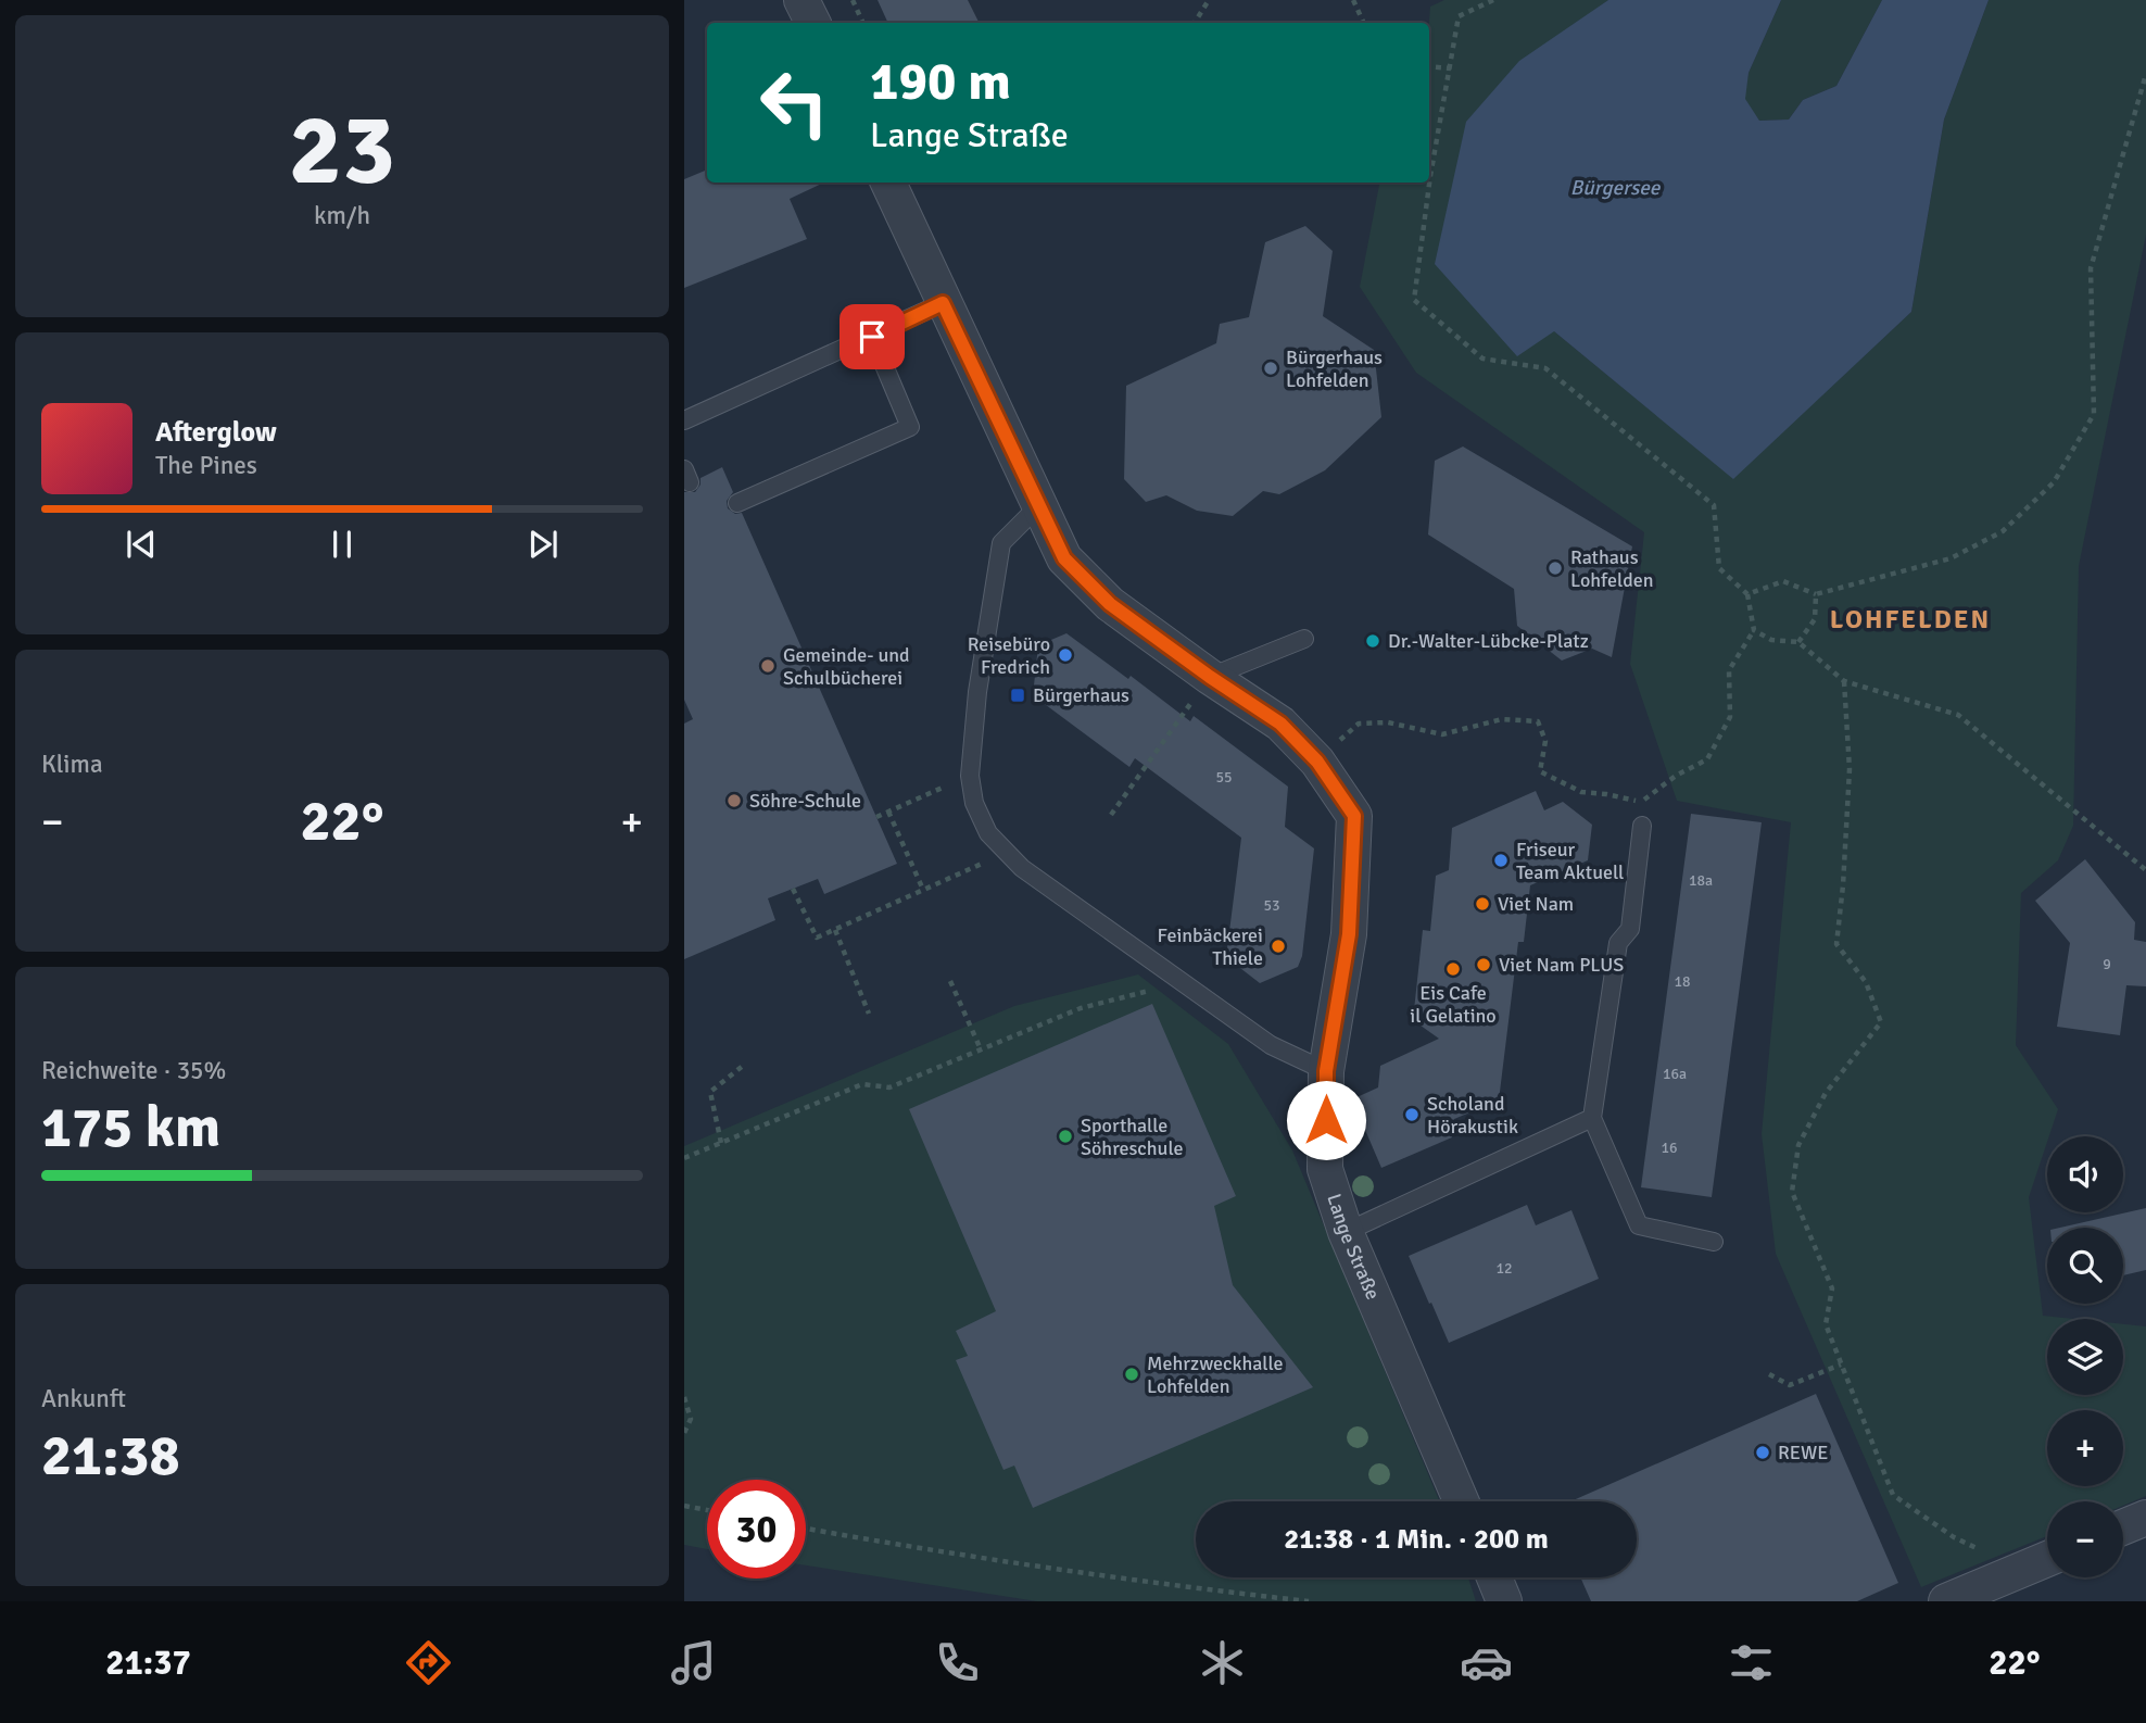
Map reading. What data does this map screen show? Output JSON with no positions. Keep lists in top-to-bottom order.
{
  "streets": {
    "street": ["Lange Straße"]
  },
  "districts": ["LOHFELDEN"],
  "water": ["Bürgersee"],
  "places": {
    "other": [
      "Bürgerhaus Lohfelden",
      "Rathaus Lohfelden",
      "Dr.-Walter-Lübcke-Platz",
      "Reisebüro Fredrich",
      "Gemeinde- und Schulbücherei",
      "Söhre-Schule",
      "Friseur Team Aktuell",
      "Viet Nam",
      "Feinbäckerei Thiele",
      "Viet Nam PLUS",
      "Eis Cafe il Gelatino",
      "Scholand Hörakustik",
      "Sporthalle Söhreschule",
      "Mehrzweckhalle Lohfelden",
      "REWE"
    ],
    "transit": ["Bürgerhaus"]
  },
  "house_numbers": [
    "55",
    "18a",
    "53",
    "9",
    "18",
    "16a",
    "16",
    "12"
  ],
  "page": {
    "tile": [
      ["23", "km/h"],
      "Klima",
      ["Reichweite · 35%", "175 km"],
      ["Ankunft", "21:38"]
    ],
    "turn": ["190 m", "Lange Straße"],
    "song": ["Afterglow", "The Pines"],
    "heat": ["−", "22°", "+"],
    "map_buttons": ["+", "−"],
    "limit": "30",
    "trip": "21:38 · 1 Min. · 200 m",
    "tabs": ["21:37", "22°"]
  }
}
